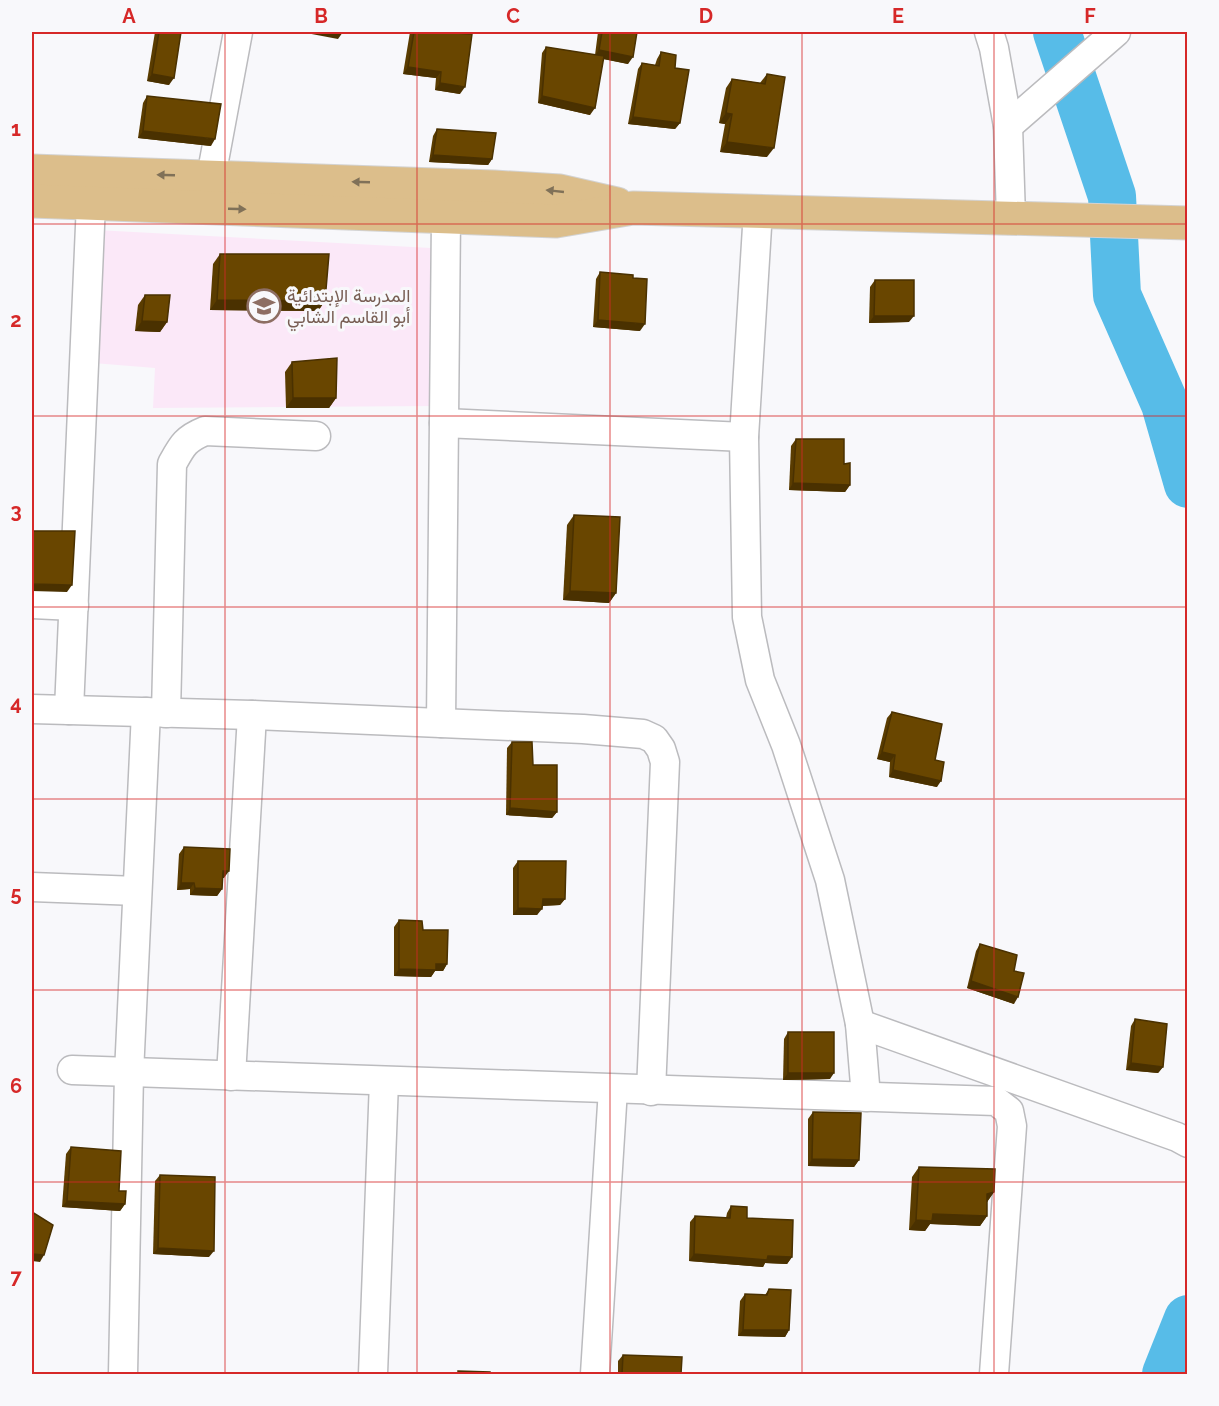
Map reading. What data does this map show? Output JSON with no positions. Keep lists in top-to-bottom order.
{
  "places": {
    "school or university": ["المدرسة الإبتدائية أبو القاسم الشابي"]
  },
  "grid": {
    "columns": [
      "A",
      "B",
      "C",
      "D",
      "E",
      "F"
    ],
    "rows": [
      "1",
      "2",
      "3",
      "4",
      "5",
      "6",
      "7"
    ]
  }
}
